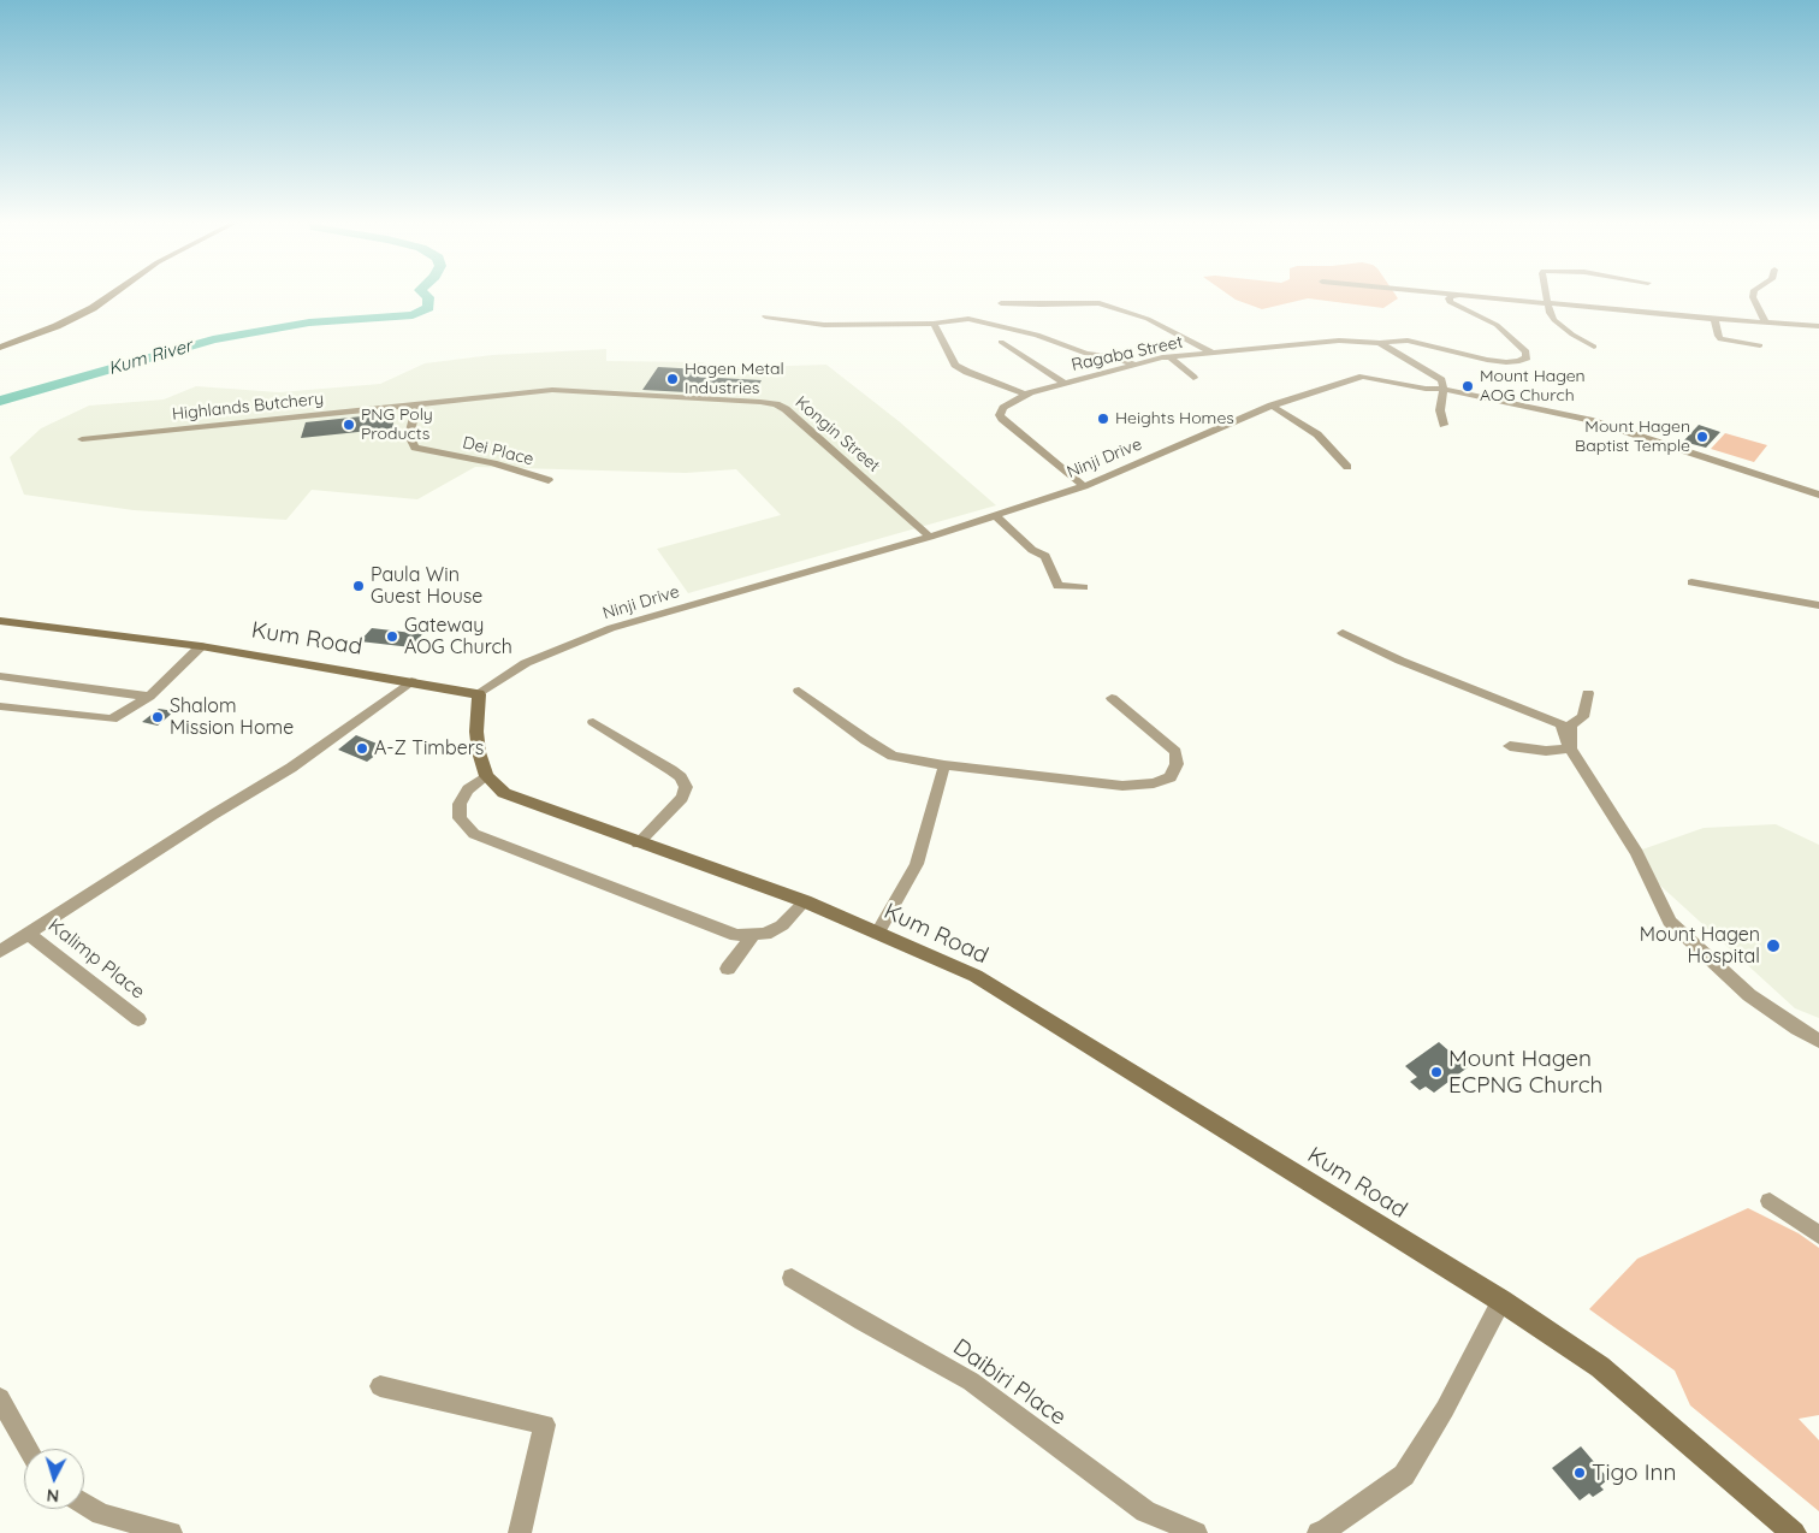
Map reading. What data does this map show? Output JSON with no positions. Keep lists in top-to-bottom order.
{
  "streets": {
    "street": [
      "Ragaba Street",
      "Highlands Butchery",
      "Kongin Street",
      "Dei Place",
      "Ninji Drive",
      "Kum Road",
      "Kalimp Place",
      "Daibiri Place"
    ]
  },
  "crossings": [
    ["Ragaba Street", "Ninji Drive"],
    ["Highlands Butchery", "Kongin Street"],
    ["Highlands Butchery", "Dei Place"],
    ["Kongin Street", "Dei Place"],
    ["Kongin Street", "Ninji Drive"],
    ["Ninji Drive", "Kum Road"]
  ],
  "water": ["Kum River"],
  "places": [
    "Hagen Metal Industries",
    "Mount Hagen AOG Church",
    "Heights Homes",
    "PNG Poly Products",
    "Mount Hagen Baptist Temple",
    "Paula Win Guest House",
    "Gateway AOG Church",
    "Shalom Mission Home",
    "A-Z Timbers",
    "Mount Hagen Hospital",
    "Mount Hagen ECPNG Church",
    "Tigo Inn"
  ],
  "north": "bottom"
}
